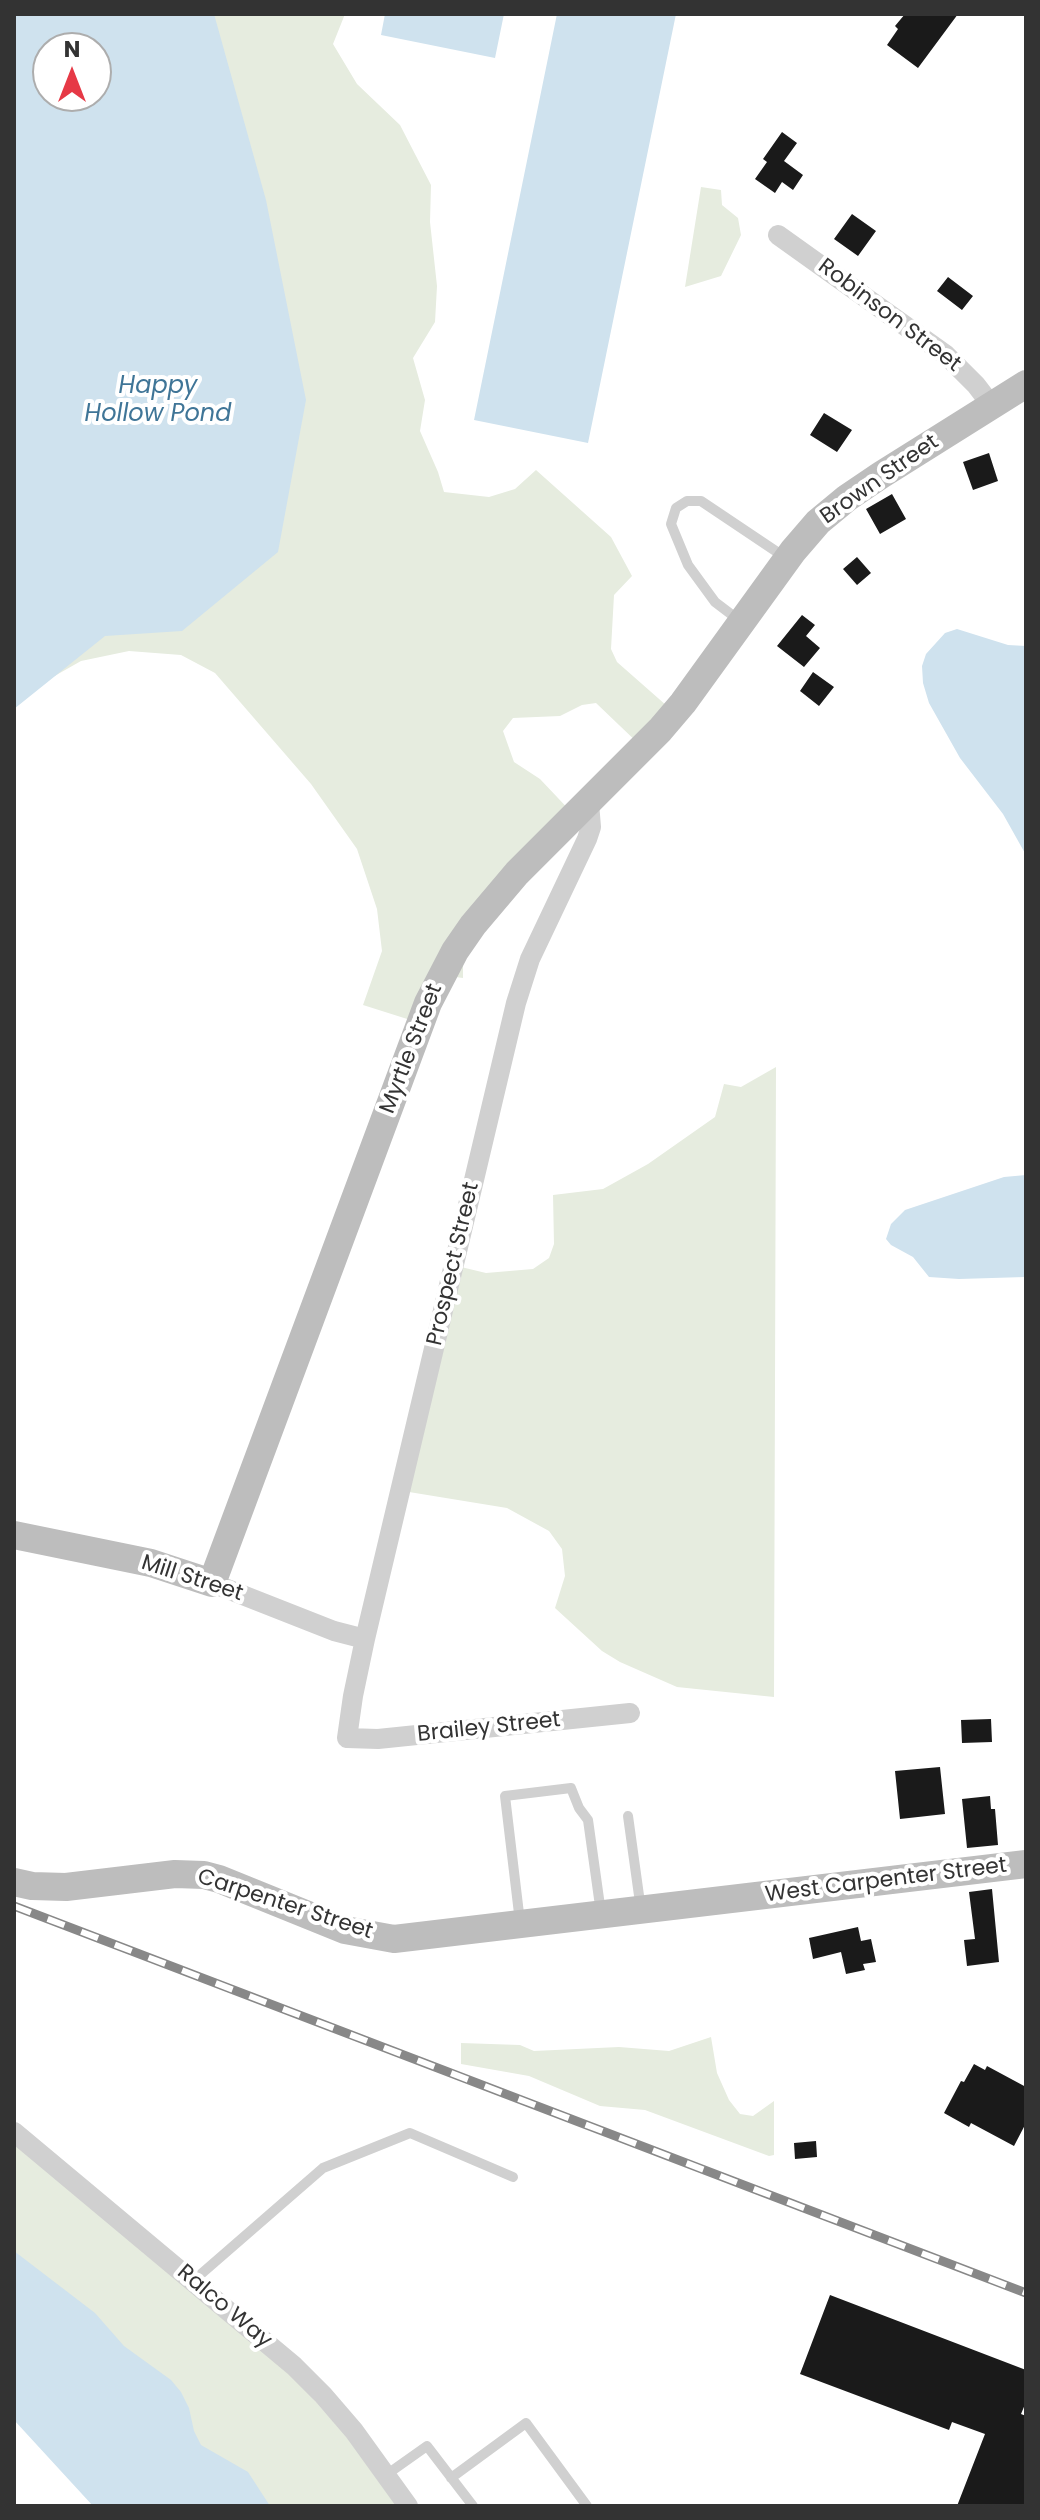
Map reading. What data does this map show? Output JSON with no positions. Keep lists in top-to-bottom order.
{
  "streets": {
    "street": [
      "Robinson Street",
      "Brown Street",
      "Myrtle Street",
      "Prospect Street",
      "Mill Street",
      "Brailey Street",
      "West Carpenter Street",
      "Carpenter Street",
      "Ralco Way"
    ]
  },
  "crossings": [
    ["Robinson Street", "Brown Street"],
    ["Brown Street", "Myrtle Street"],
    ["Myrtle Street", "Prospect Street"],
    ["Myrtle Street", "Mill Street"],
    ["Prospect Street", "Mill Street"],
    ["Prospect Street", "Brailey Street"],
    ["West Carpenter Street", "Carpenter Street"]
  ],
  "water": ["Happy Hollow Pond"],
  "north": "top"
}
